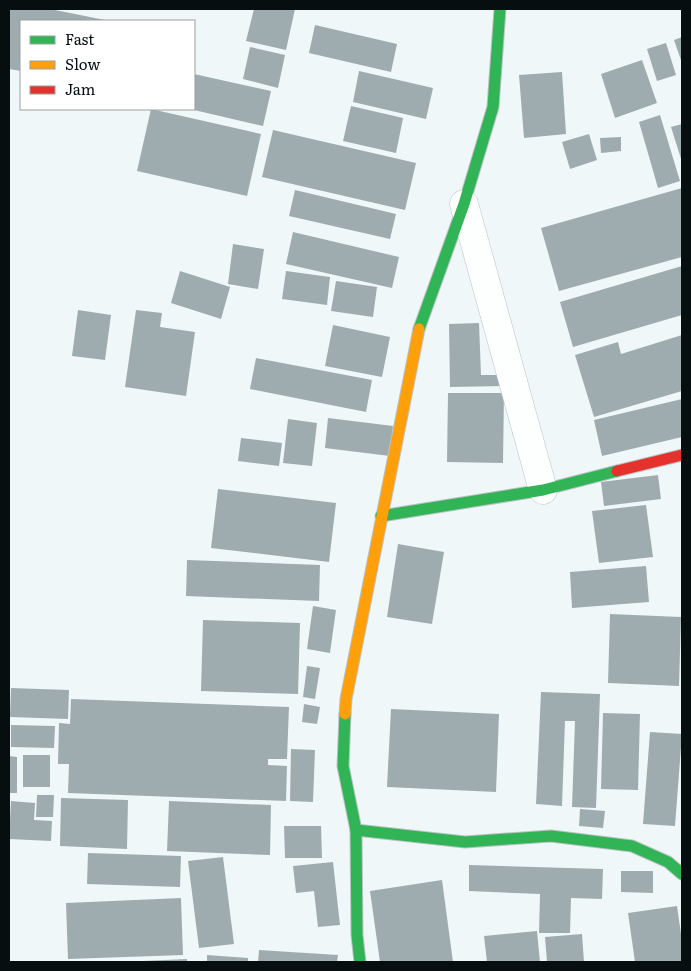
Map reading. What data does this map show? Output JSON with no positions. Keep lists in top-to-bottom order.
{
  "legend": ["Fast", "Slow", "Jam"]
}
